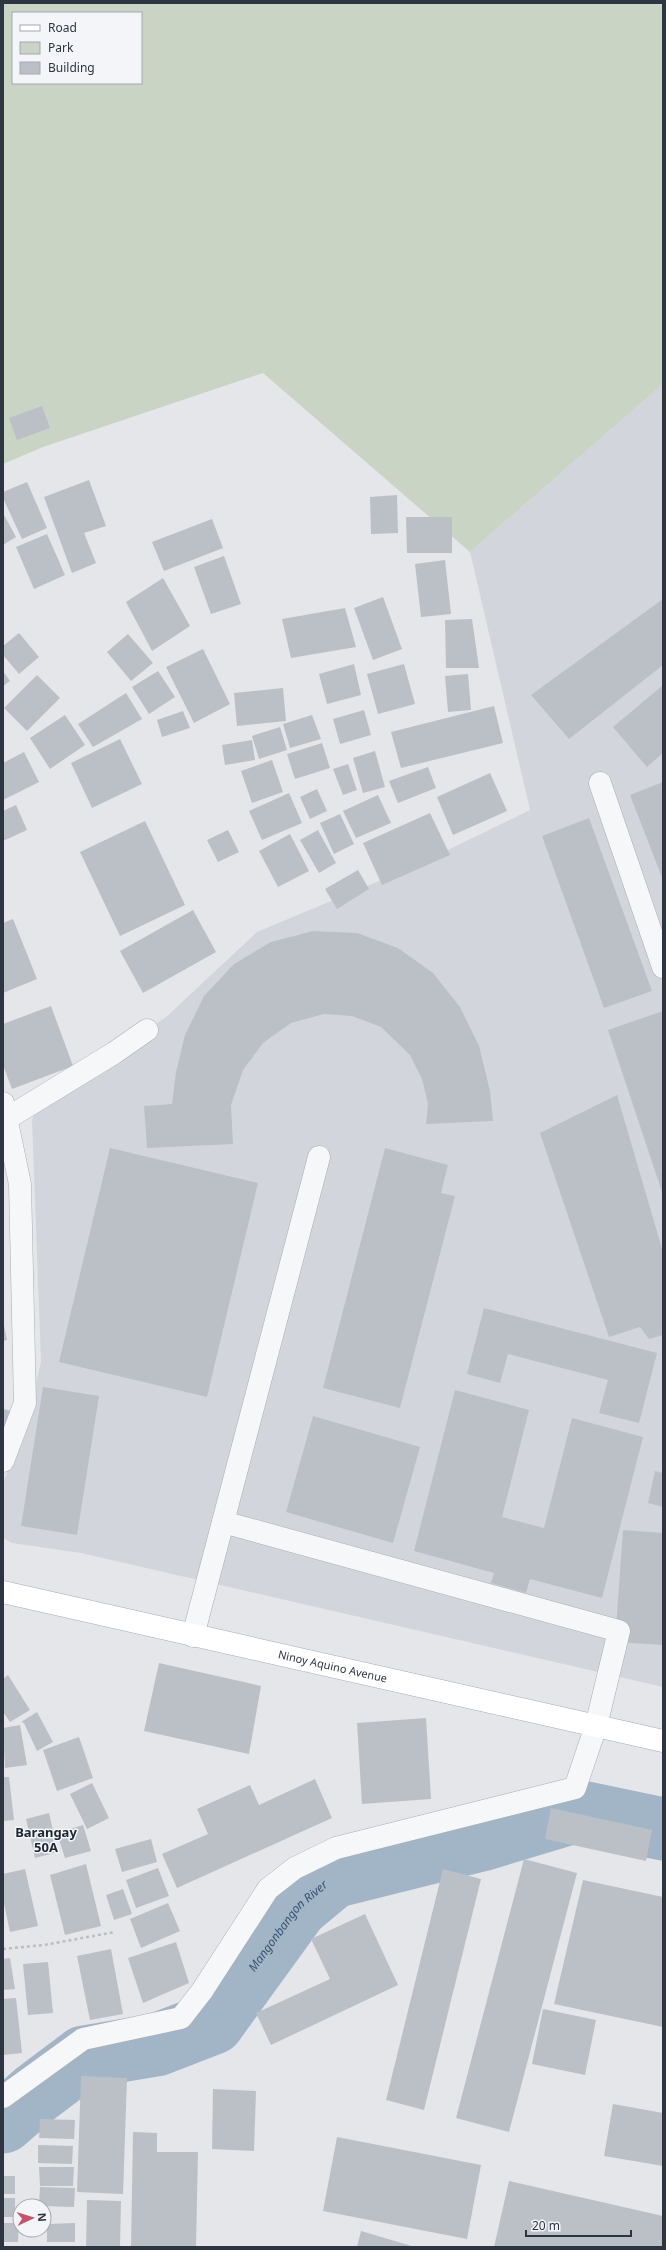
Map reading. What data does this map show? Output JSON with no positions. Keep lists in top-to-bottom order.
{
  "streets": {
    "main road": ["Ninoy Aquino Avenue"]
  },
  "districts": ["Barangay 50A"],
  "water": ["Mangonbangon River"],
  "legend": ["Road", "Park", "Building"],
  "scale_bar": "20 m",
  "north": "right"
}
